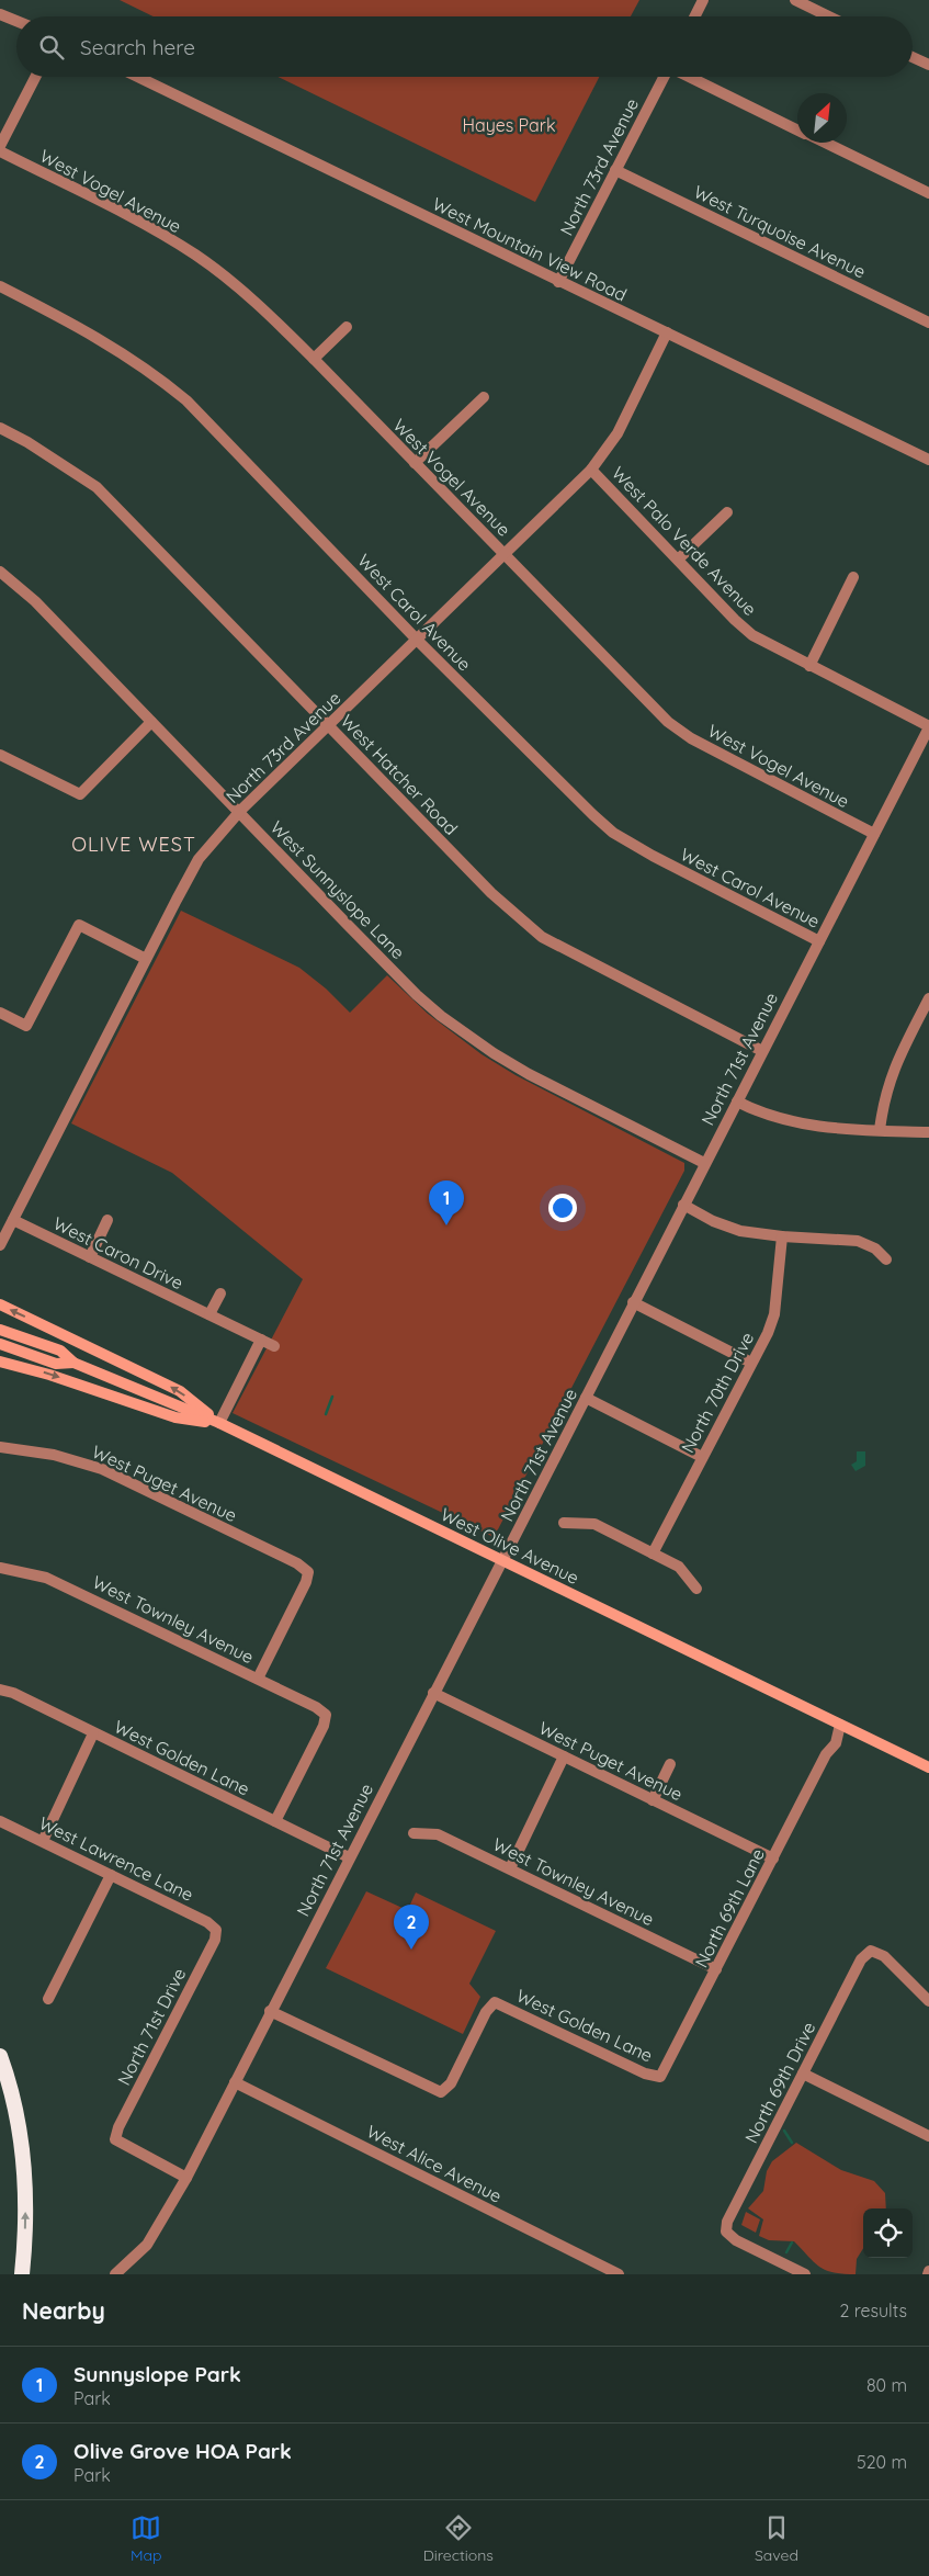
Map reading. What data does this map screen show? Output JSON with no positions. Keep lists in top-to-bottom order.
{
  "streets": {
    "main road": ["West Olive Avenue"],
    "street": [
      "North 73rd Avenue",
      "West Vogel Avenue",
      "West Turquoise Avenue",
      "West Mountain View Road",
      "West Palo Verde Avenue",
      "West Carol Avenue",
      "West Hatcher Road",
      "West Sunnyslope Lane",
      "North 71st Avenue",
      "West Caron Drive",
      "North 70th Drive",
      "West Puget Avenue",
      "West Townley Avenue",
      "West Golden Lane",
      "West Lawrence Lane",
      "North 69th Lane",
      "North 71st Drive",
      "North 69th Drive",
      "West Alice Avenue"
    ]
  },
  "crossings": [
    ["North 73rd Avenue", "West Vogel Avenue"],
    ["North 73rd Avenue", "West Turquoise Avenue"],
    ["North 73rd Avenue", "West Mountain View Road"],
    ["North 73rd Avenue", "West Palo Verde Avenue"],
    ["North 73rd Avenue", "West Carol Avenue"],
    ["North 73rd Avenue", "West Hatcher Road"],
    ["North 73rd Avenue", "West Sunnyslope Lane"],
    ["North 73rd Avenue", "West Caron Drive"],
    ["West Vogel Avenue", "North 71st Avenue"],
    ["West Palo Verde Avenue", "North 71st Avenue"],
    ["West Carol Avenue", "North 71st Avenue"],
    ["West Hatcher Road", "North 71st Avenue"],
    ["West Sunnyslope Lane", "North 71st Avenue"],
    ["North 71st Avenue", "West Puget Avenue"],
    ["North 71st Avenue", "West Olive Avenue"],
    ["North 71st Avenue", "West Golden Lane"],
    ["North 71st Avenue", "North 71st Drive"],
    ["North 71st Avenue", "West Alice Avenue"],
    ["West Puget Avenue", "West Townley Avenue"],
    ["West Puget Avenue", "North 69th Lane"],
    ["West Olive Avenue", "North 69th Lane"],
    ["West Townley Avenue", "West Golden Lane"],
    ["West Townley Avenue", "North 69th Lane"],
    ["West Golden Lane", "North 69th Lane"],
    ["West Lawrence Lane", "North 71st Drive"]
  ],
  "districts": ["OLIVE WEST"],
  "parks": ["Hayes Park"],
  "north": "top right",
  "page": {
    "search": "Search here",
    "pins": ["1", "2"],
    "heading": ["Nearby", "2 results"],
    "list": [
      {
        "mark": "1",
        "name": "Sunnyslope Park",
        "note": "Park",
        "value": "80 m"
      },
      {
        "mark": "2",
        "name": "Olive Grove HOA Park",
        "note": "Park",
        "value": "520 m"
      }
    ],
    "nav": ["Map", "Directions", "Saved"]
  }
}
